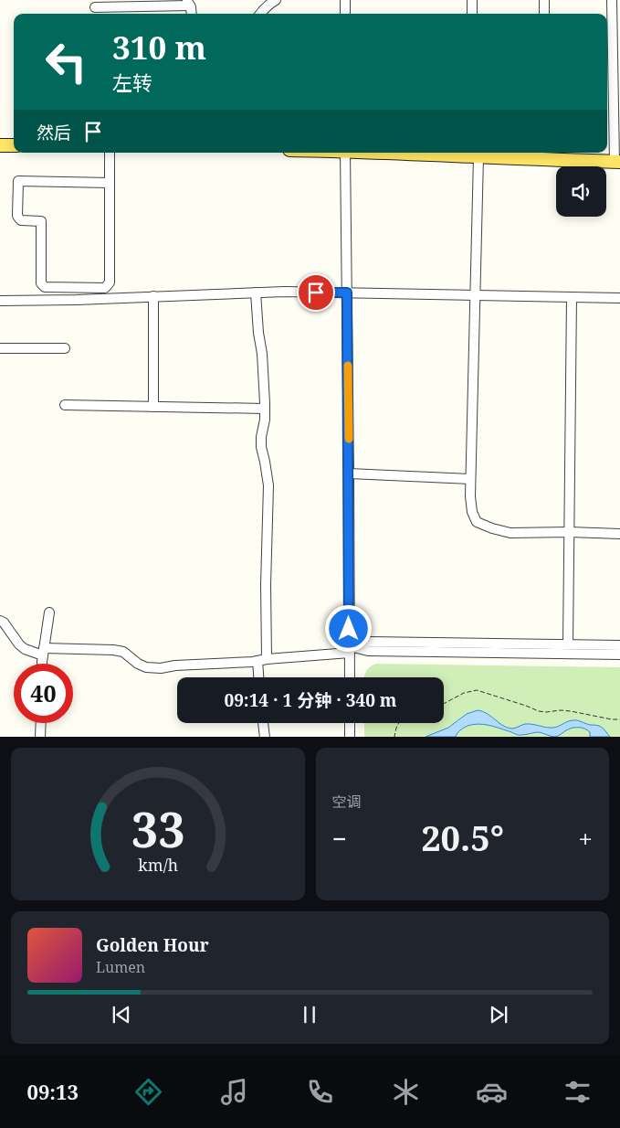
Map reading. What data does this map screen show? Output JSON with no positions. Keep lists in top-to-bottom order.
{
  "page": {
    "turn": ["310 m", "左转"],
    "then": "然后",
    "limit": "40",
    "trip": "09:14 · 1 分钟 · 340 m",
    "tile": "空调",
    "heat": ["−", "20.5°", "+"],
    "song": ["Golden Hour", "Lumen"],
    "tabs": "09:13",
    "gauge": ["33", "km/h"]
  }
}
